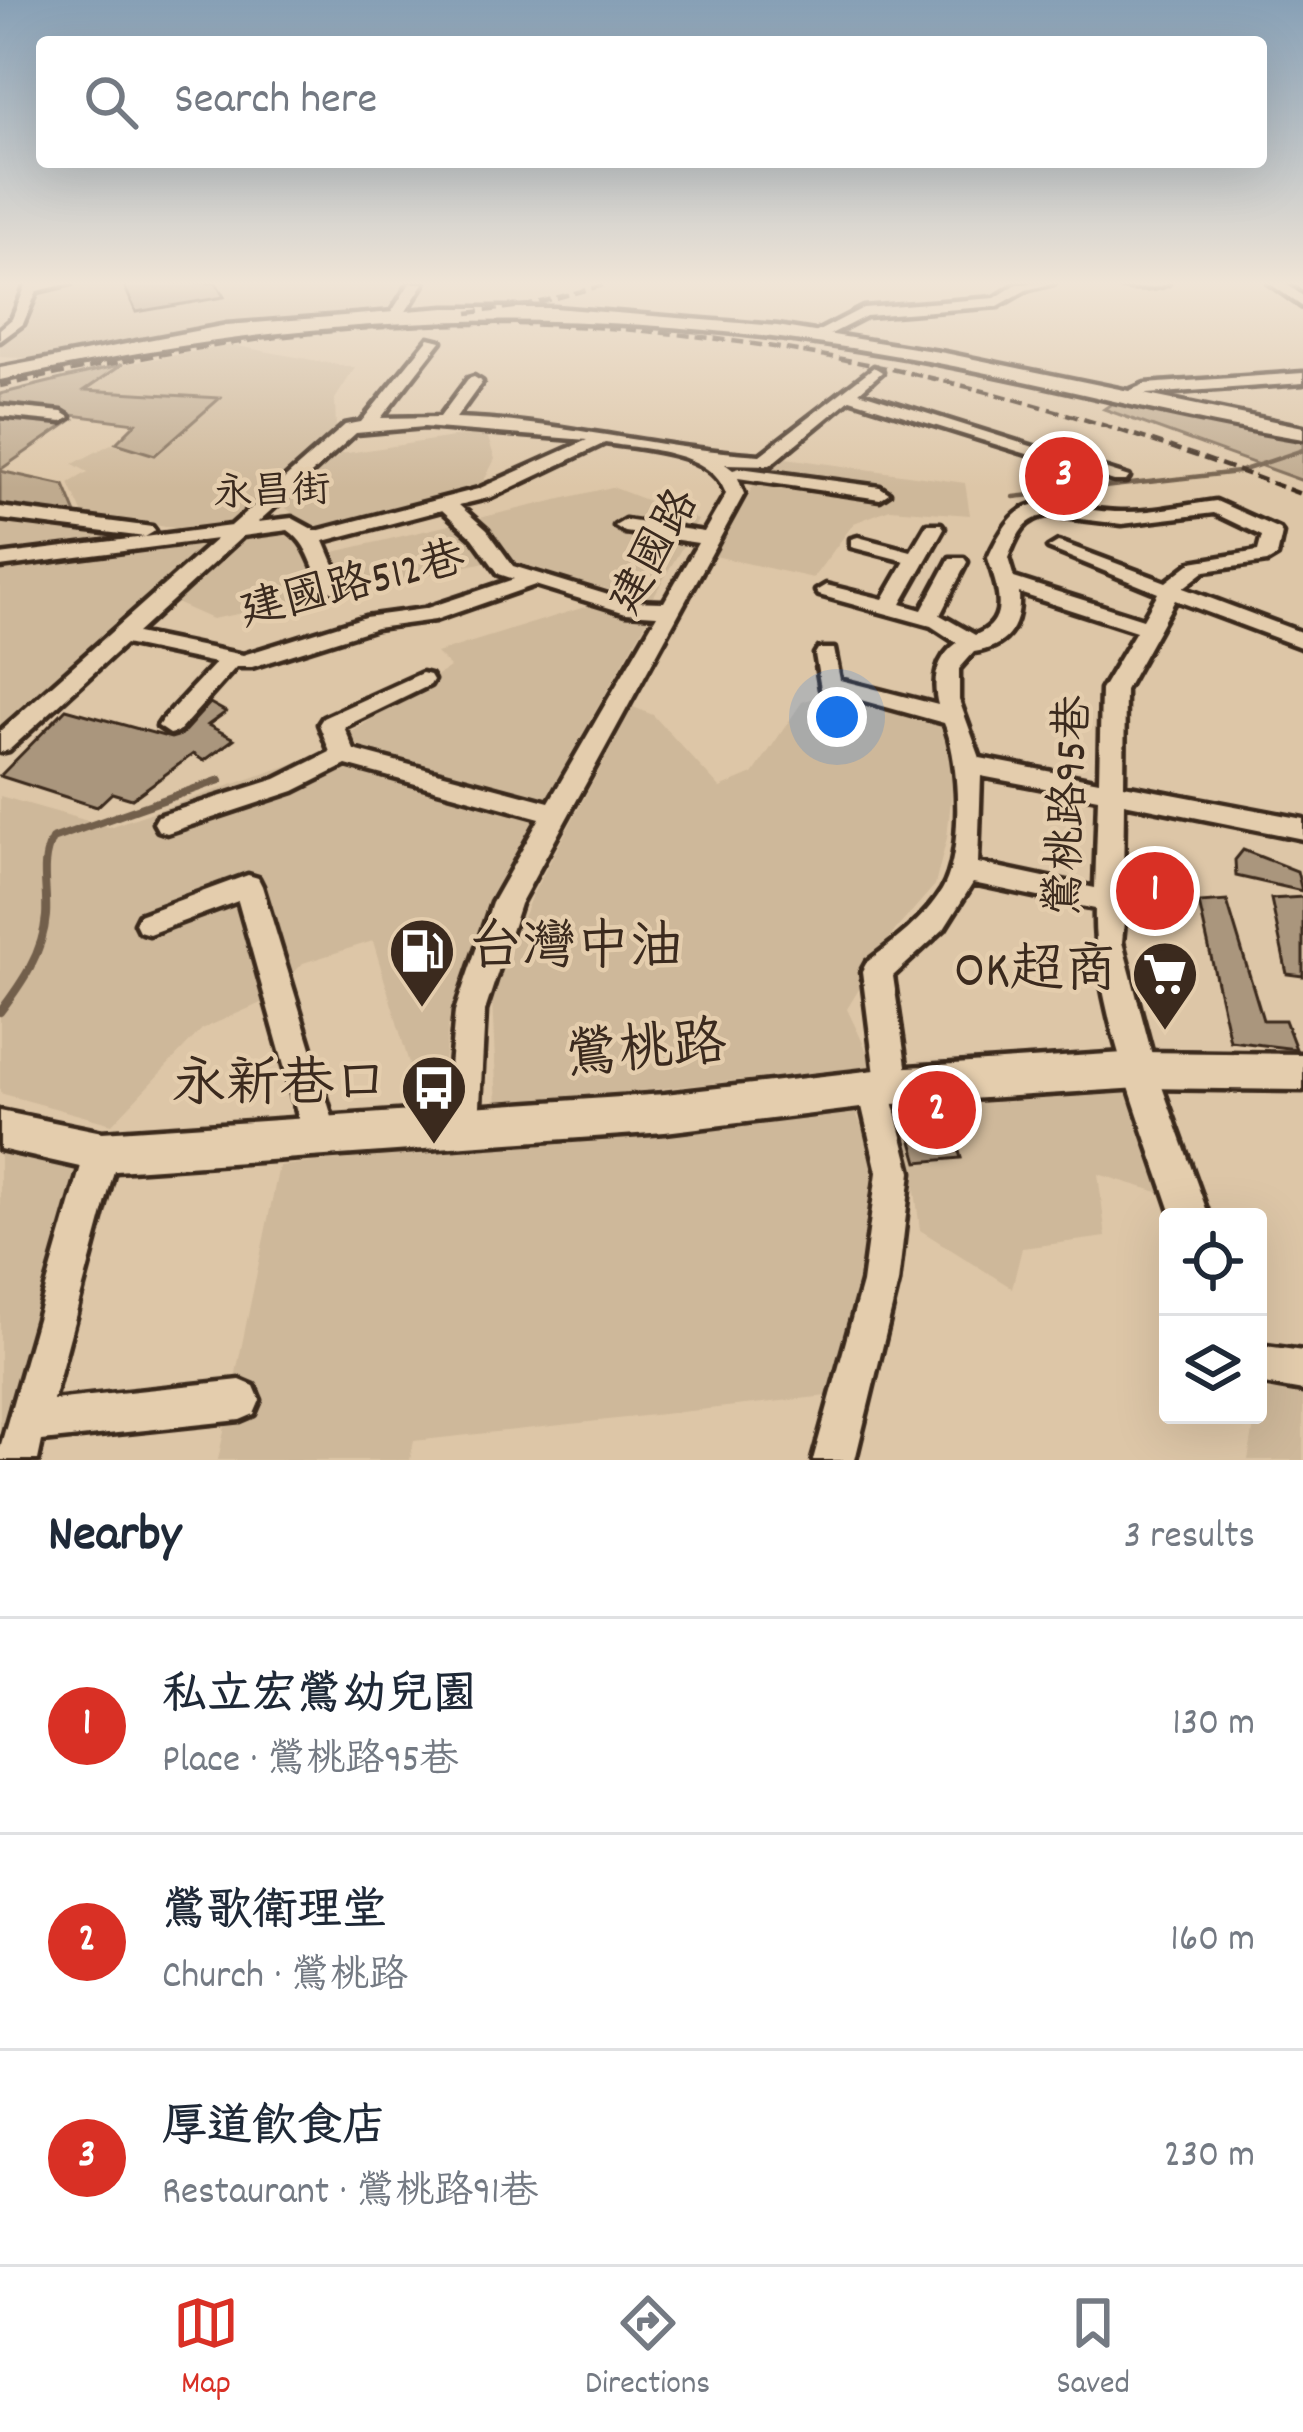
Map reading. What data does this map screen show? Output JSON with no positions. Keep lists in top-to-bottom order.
{
  "streets": {
    "main road": ["鶯桃路"],
    "street": [
      "永昌街",
      "建國路",
      "建國路512巷",
      "鶯桃路95巷"
    ]
  },
  "crossings": [
    ["永昌街", "建國路"],
    ["建國路", "鶯桃路"],
    ["鶯桃路95巷", "鶯桃路"]
  ],
  "places": {
    "fuel station": ["台灣中油"],
    "supermarket": ["OK超商"],
    "bus stop": ["永新巷口"]
  },
  "page": {
    "search": "Search here",
    "pins": ["3", "1", "2"],
    "heading": ["Nearby", "3 results"],
    "list": [
      {
        "mark": "1",
        "name": "私立宏鶯幼兒園",
        "note": "Place · 鶯桃路95巷",
        "value": "130 m"
      },
      {
        "mark": "2",
        "name": "鶯歌衛理堂",
        "note": "Church · 鶯桃路",
        "value": "160 m"
      },
      {
        "mark": "3",
        "name": "厚道飲食店",
        "note": "Restaurant · 鶯桃路91巷",
        "value": "230 m"
      }
    ],
    "nav": ["Map", "Directions", "Saved"]
  }
}
